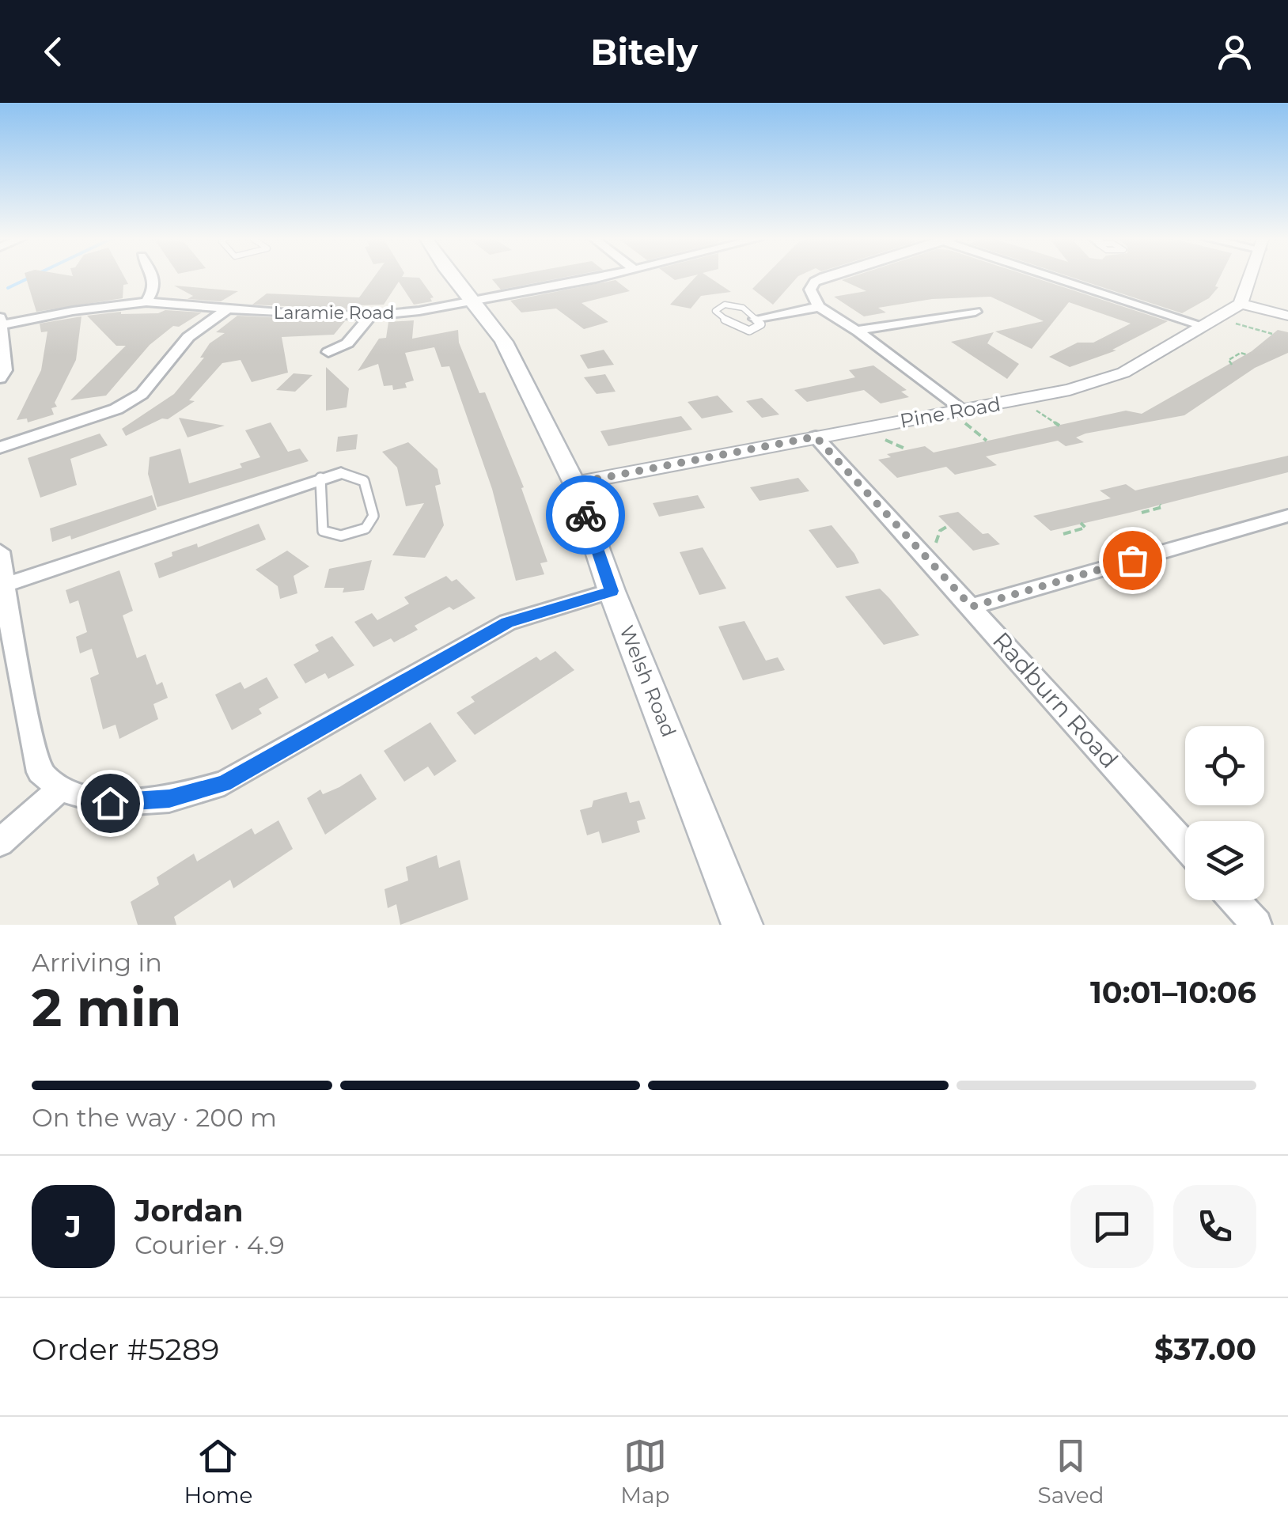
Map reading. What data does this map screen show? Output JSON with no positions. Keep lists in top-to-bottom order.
{
  "streets": {
    "main road": ["Welsh Road"],
    "street": ["Laramie Road", "Pine Road", "Radburn Road"]
  },
  "crossings": [
    ["Laramie Road", "Welsh Road"],
    ["Pine Road", "Welsh Road"],
    ["Pine Road", "Radburn Road"]
  ],
  "page": {
    "header": "Bitely",
    "heading": ["2 min", "Arriving in", "10:01–10:06"],
    "panel": [
      "Jordan",
      "Courier · 4.9",
      "Order #5289",
      "$37.00"
    ],
    "bar": "On the way · 200 m",
    "round": "J",
    "tabs": ["Home", "Map", "Saved"]
  }
}
